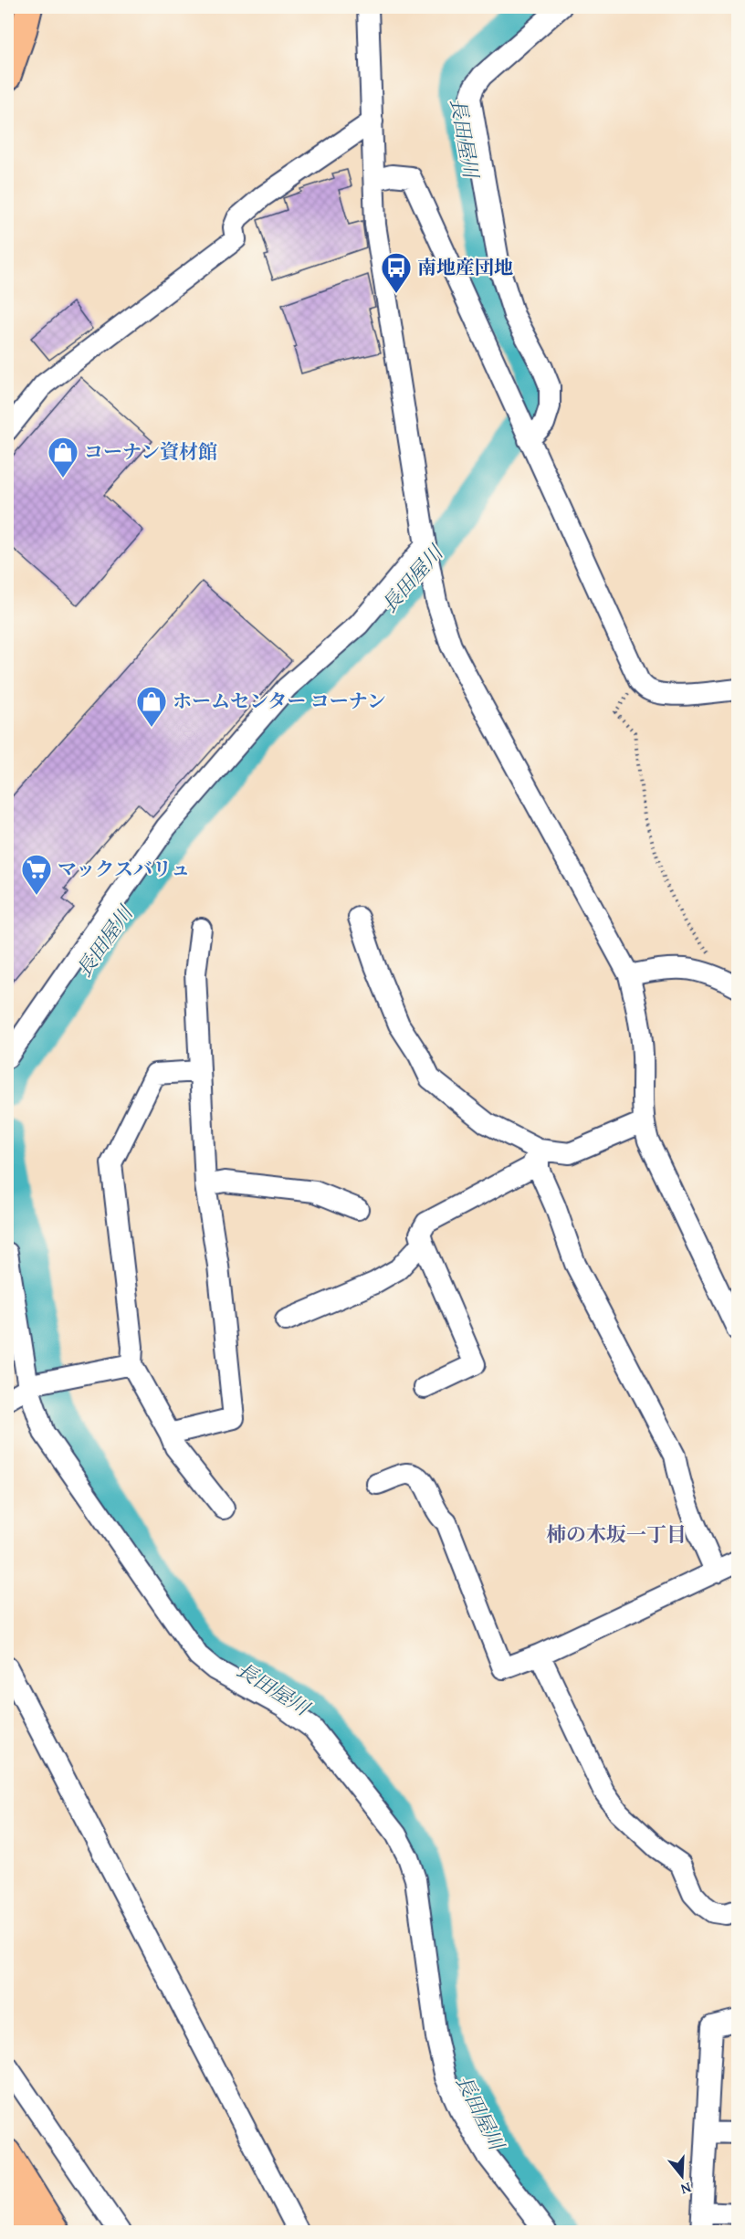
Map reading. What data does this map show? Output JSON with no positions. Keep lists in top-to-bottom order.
{
  "districts": ["柿の木坂一丁目"],
  "water": ["長田屋川"],
  "places": {
    "bus stop": ["南地産団地"],
    "shop": ["コーナン資材館", "ホームセンター コーナン"],
    "supermarket": ["マックスバリュ"]
  },
  "north": "bottom"
}
